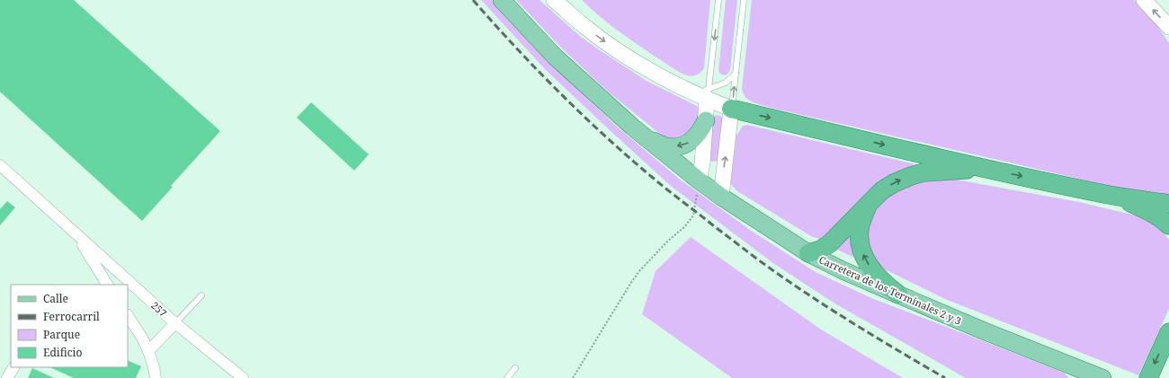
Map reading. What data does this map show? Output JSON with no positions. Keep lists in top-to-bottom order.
{
  "streets": {
    "main road": ["Carretera de los Terminales 2 y 3"],
    "street": ["257"]
  },
  "legend": [
    "Calle",
    "Ferrocarril",
    "Parque",
    "Edificio"
  ]
}
